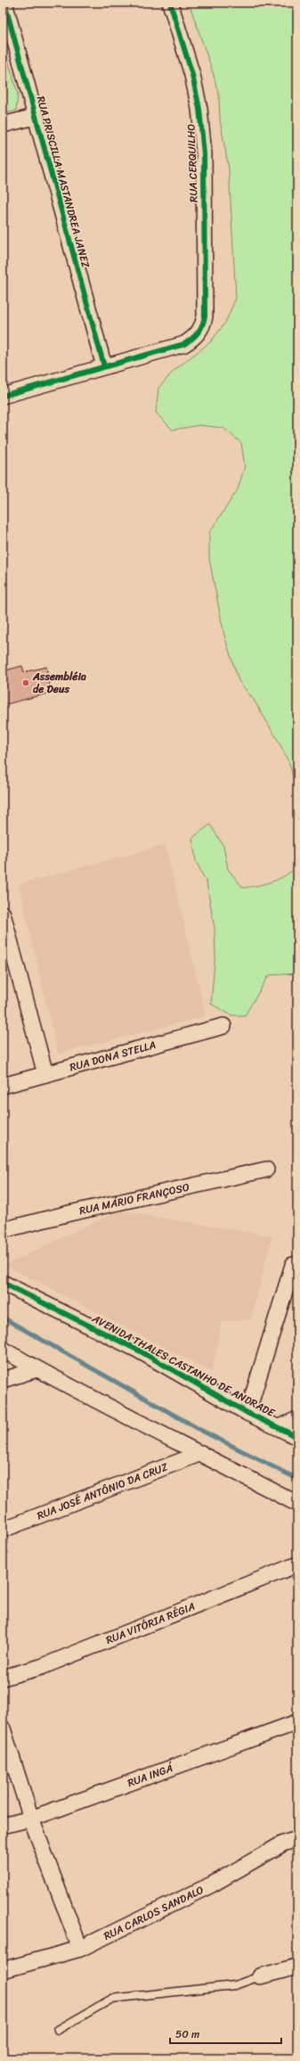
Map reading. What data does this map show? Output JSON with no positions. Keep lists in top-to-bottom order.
{
  "streets": {
    "street": [
      "RUA CERQUILHO",
      "RUA PRISCILLA MASTANDREA JANEZ",
      "RUA DONA STELLA",
      "RUA MÁRIO FRANÇOSO",
      "AVENIDA THALES CASTANHO DE ANDRADE",
      "RUA JOSÉ ANTÔNIO DA CRUZ",
      "RUA VITÓRIA RÉGIA",
      "RUA INGÁ",
      "RUA CARLOS SANDALO"
    ]
  },
  "crossings": [
    ["RUA CERQUILHO", "RUA PRISCILLA MASTANDREA JANEZ"]
  ],
  "places": ["Assembléia de Deus"],
  "scale_bar": "50 m"
}
